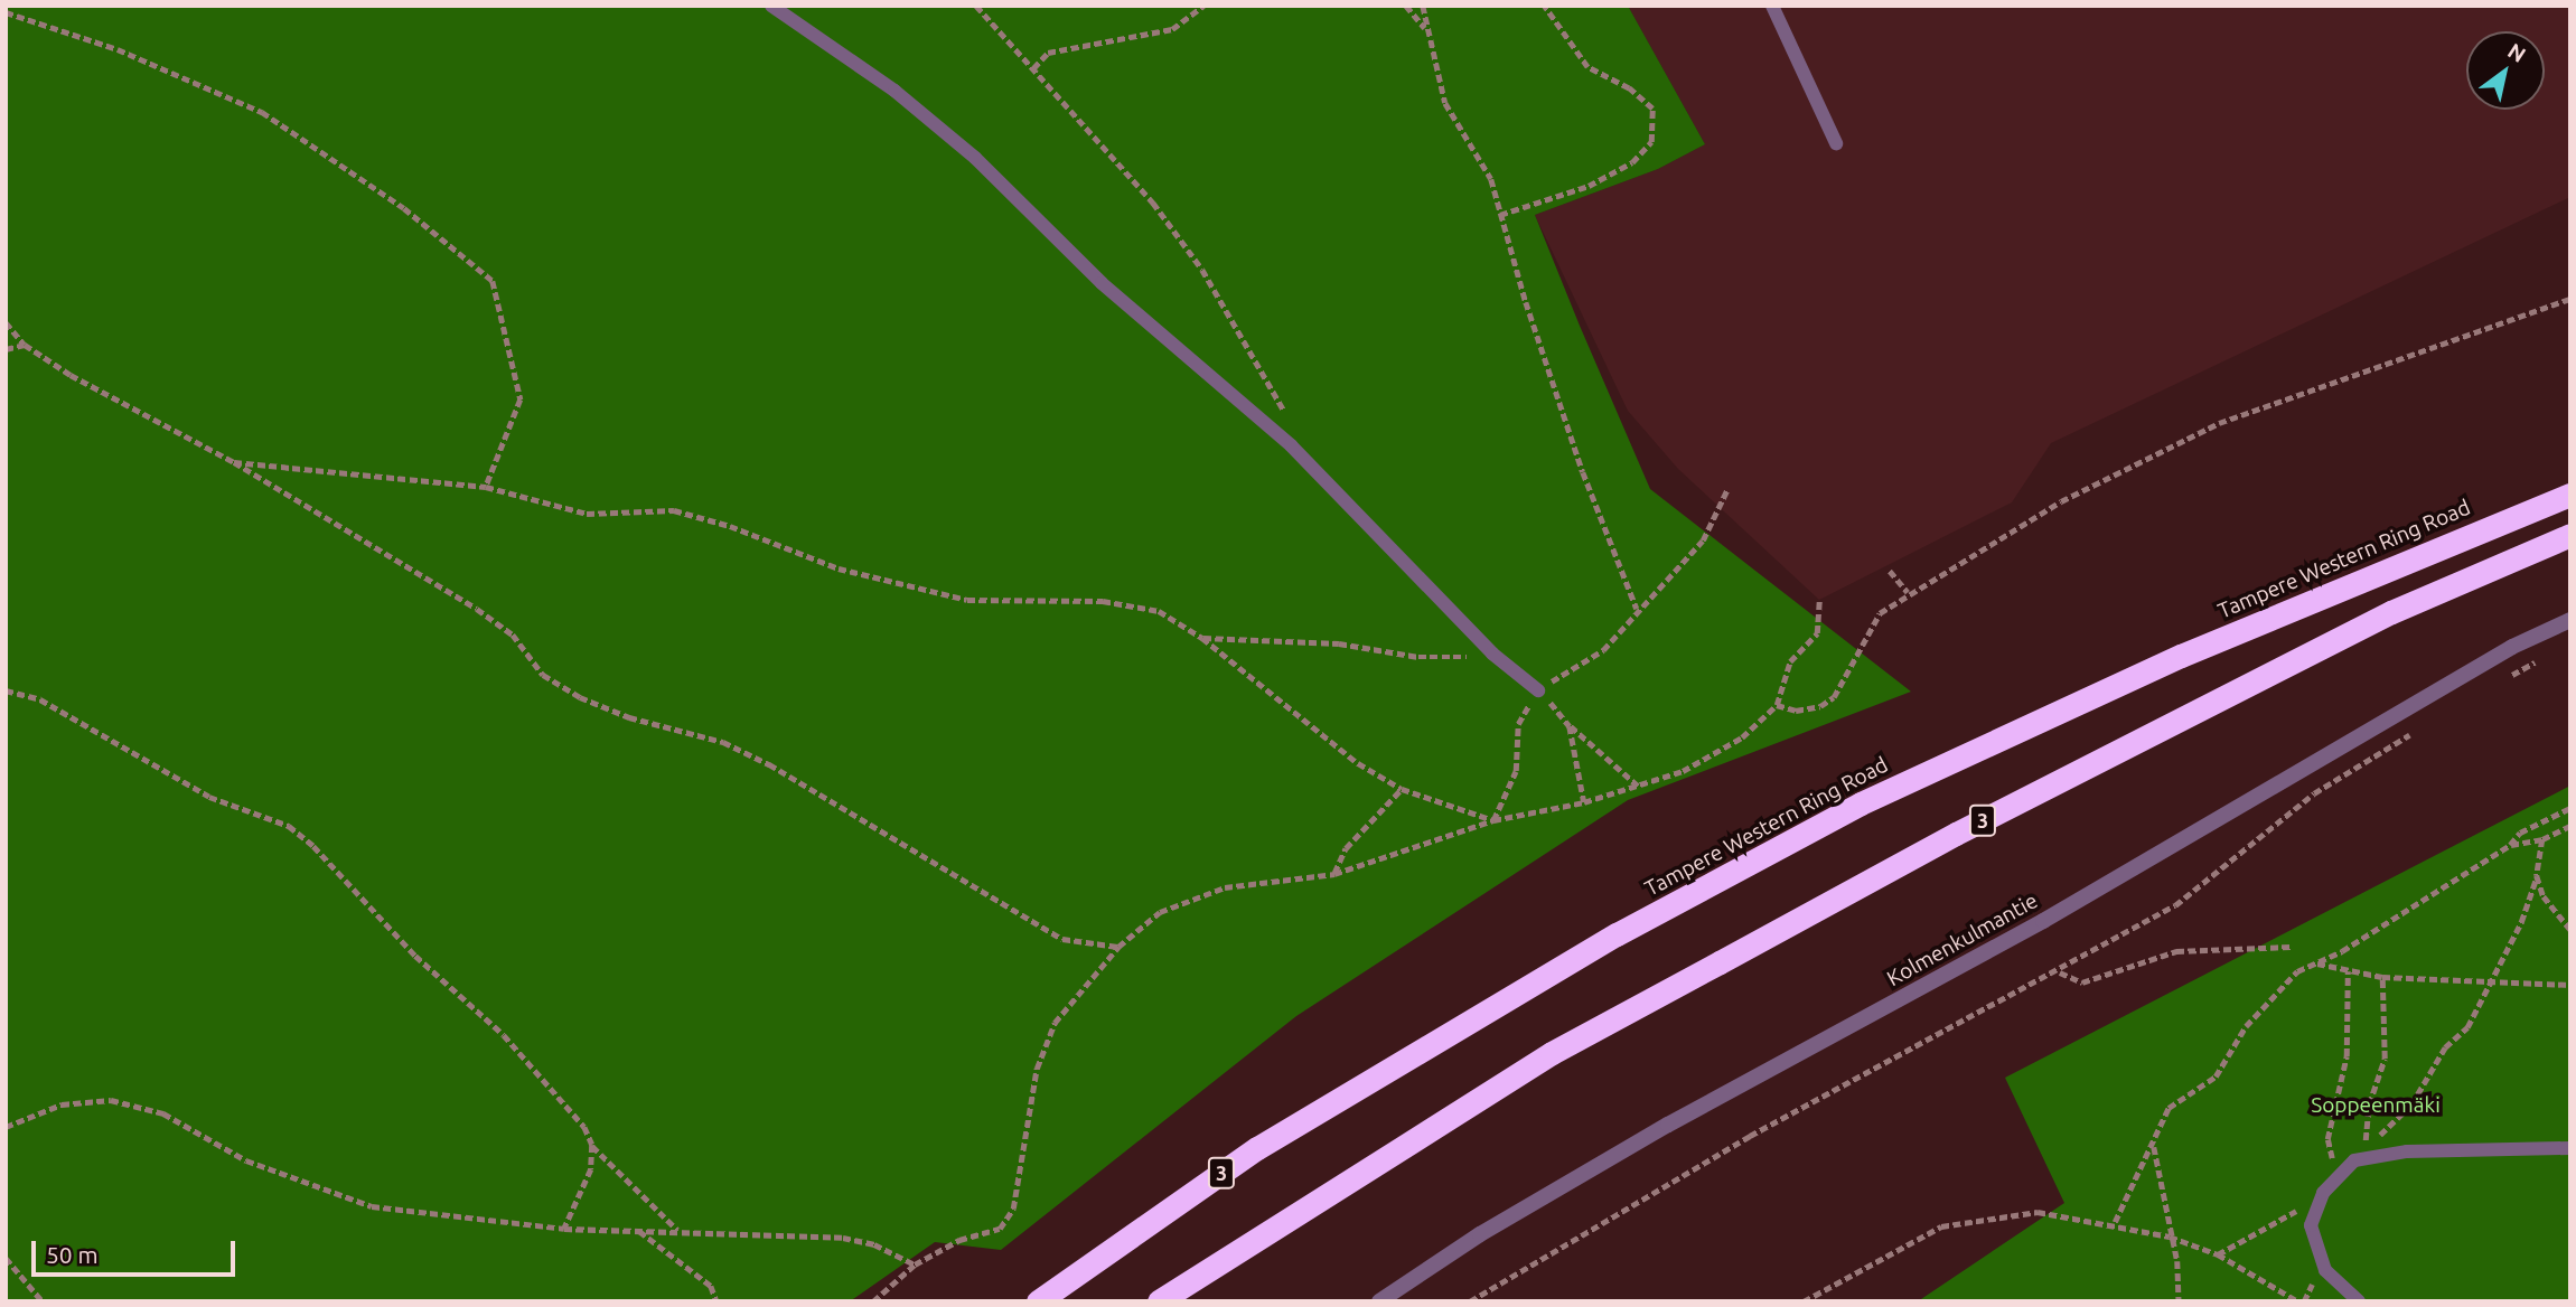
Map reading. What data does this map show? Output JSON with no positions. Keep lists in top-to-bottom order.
{
  "streets": {
    "highway": ["Tampere Western Ring Road", "3"],
    "street": ["Kolmenkulmantie"]
  },
  "parks": ["Soppeenmäki"],
  "scale_bar": "50 m",
  "north": "top right"
}
